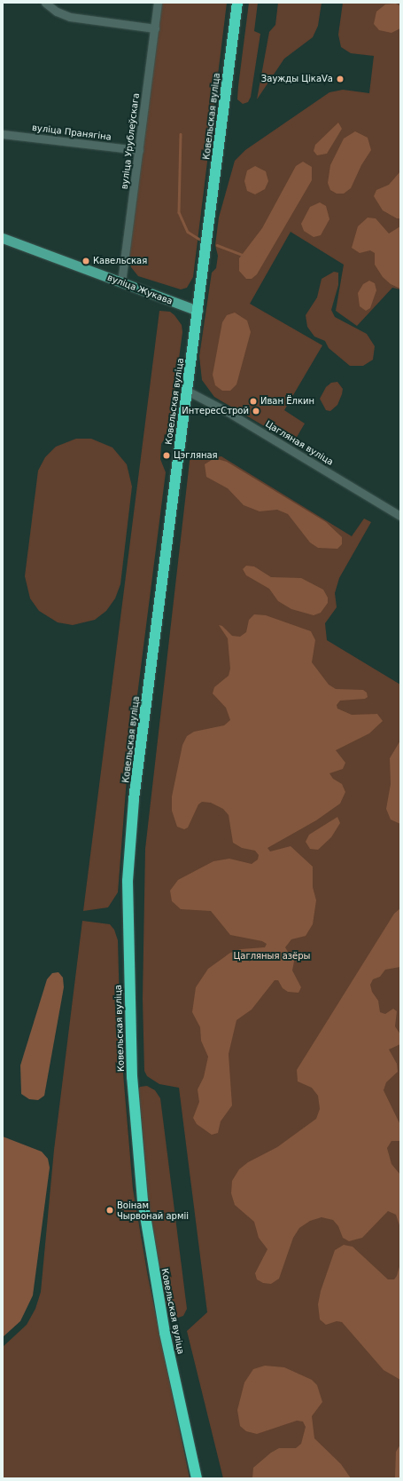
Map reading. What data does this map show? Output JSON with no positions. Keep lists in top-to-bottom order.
{
  "streets": {
    "highway": ["Ковельская вуліца"],
    "main road": ["вуліца Жукава"],
    "street": ["вуліца Пранягіна", "вуліца Урублеўскага", "Цагляная вуліца"]
  },
  "crossings": [
    ["Ковельская вуліца", "вуліца Жукава"],
    ["Ковельская вуліца", "Цагляная вуліца"],
    ["вуліца Пранягіна", "вуліца Урублеўскага"],
    ["вуліца Урублеўскага", "вуліца Жукава"]
  ],
  "parks": ["Цагляныя азёры"],
  "places": [
    "Заужды ЦікаVа",
    "Кавельская",
    "Иван Ёлкин",
    "ИнтересСтрой",
    "Цэгляная",
    "Воінам Чырвонай арміі"
  ]
}
